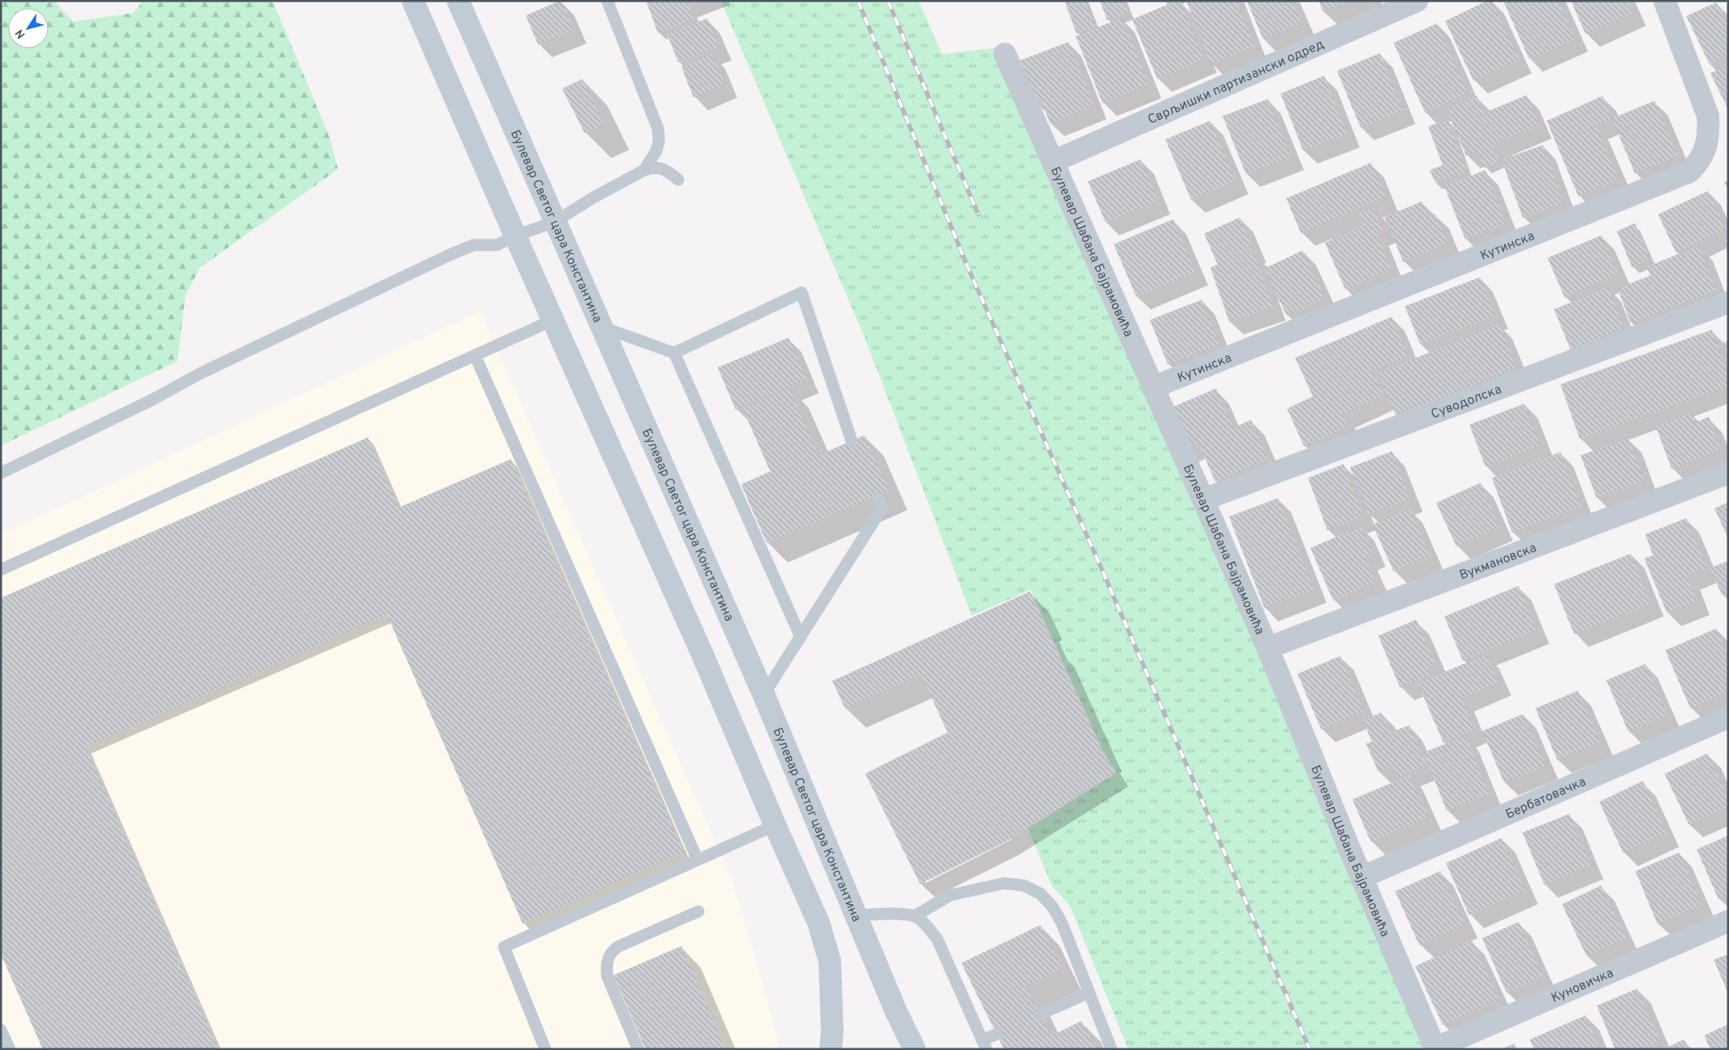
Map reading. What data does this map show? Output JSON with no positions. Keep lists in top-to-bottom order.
{
  "streets": {
    "main road": ["Булевар Светог цара Константина"],
    "street": [
      "Сврљишки партизански одред",
      "Кутинска",
      "Булевар Шабана Бајрамовића",
      "Суводолска",
      "Вукмановска",
      "Бербатовачка",
      "Куновичка"
    ]
  },
  "crossings": [
    ["Сврљишки партизански одред", "Булевар Шабана Бајрамовића"],
    ["Кутинска", "Булевар Шабана Бајрамовића"],
    ["Булевар Шабана Бајрамовића", "Суводолска"],
    ["Булевар Шабана Бајрамовића", "Вукмановска"],
    ["Булевар Шабана Бајрамовића", "Бербатовачка"],
    ["Булевар Шабана Бајрамовића", "Куновичка"]
  ],
  "north": "bottom left"
}
